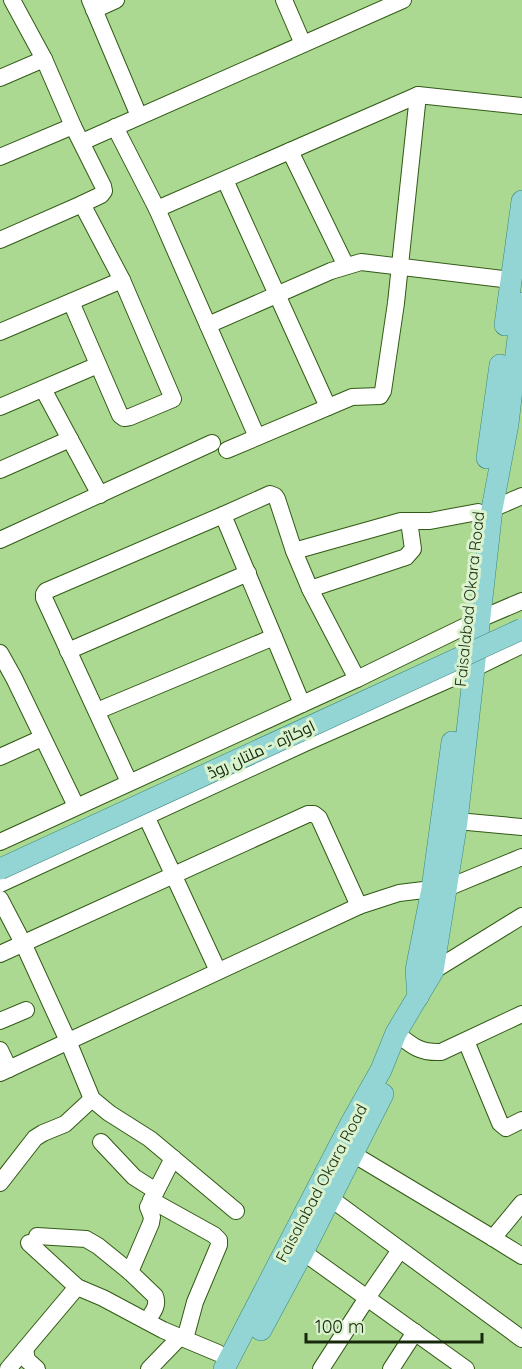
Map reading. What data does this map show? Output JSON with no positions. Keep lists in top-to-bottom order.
{
  "streets": {
    "main road": ["Faisalabad Okara Road", "اوکاڑہ - ملتان روڈ"]
  },
  "scale_bar": "100 m"
}
